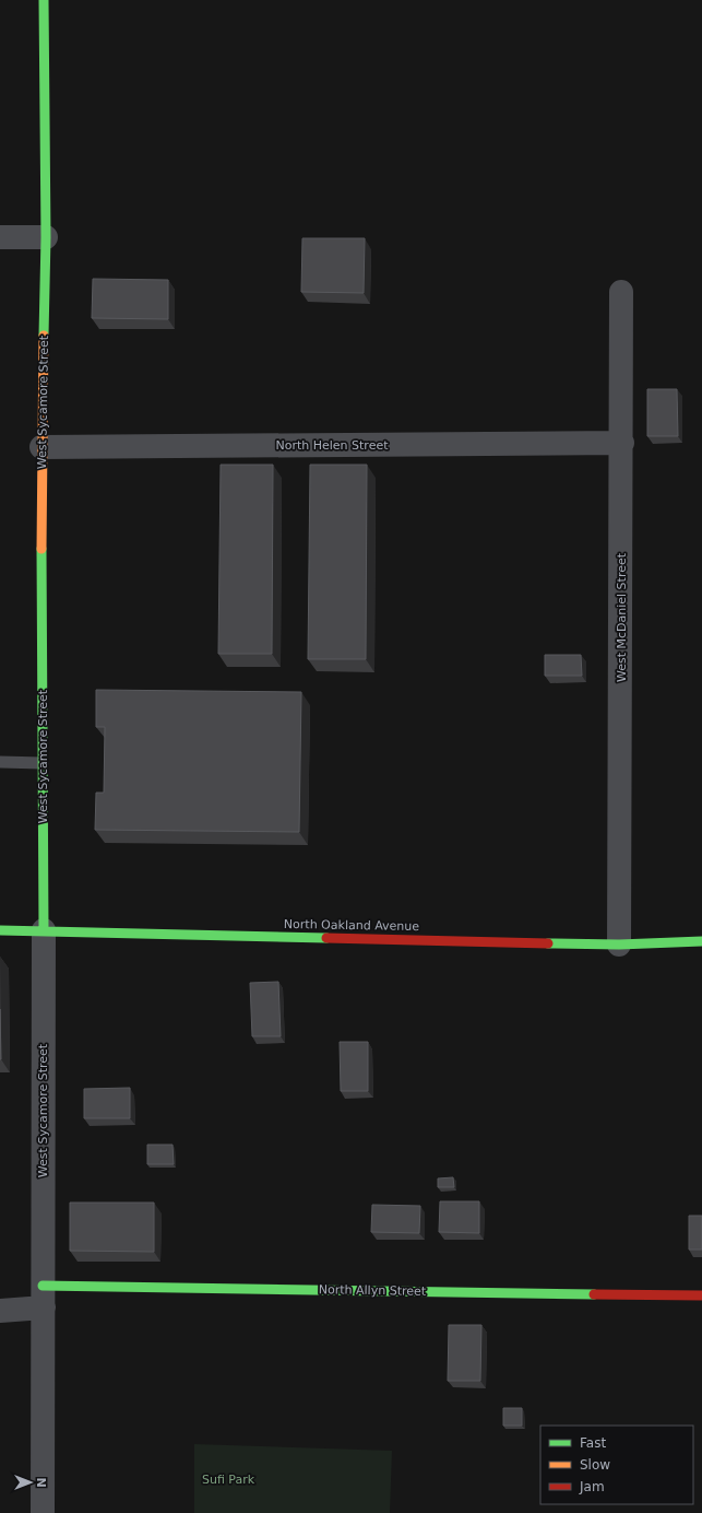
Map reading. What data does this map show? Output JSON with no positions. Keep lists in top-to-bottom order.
{
  "streets": {
    "street": [
      "West Sycamore Street",
      "North Helen Street",
      "West McDaniel Street",
      "North Oakland Avenue",
      "North Allyn Street"
    ]
  },
  "crossings": [
    ["West Sycamore Street", "North Helen Street"],
    ["West Sycamore Street", "North Oakland Avenue"],
    ["West Sycamore Street", "North Allyn Street"],
    ["North Helen Street", "West McDaniel Street"],
    ["West McDaniel Street", "North Oakland Avenue"]
  ],
  "parks": ["Sufi Park"],
  "legend": ["Fast", "Slow", "Jam"],
  "north": "right"
}
